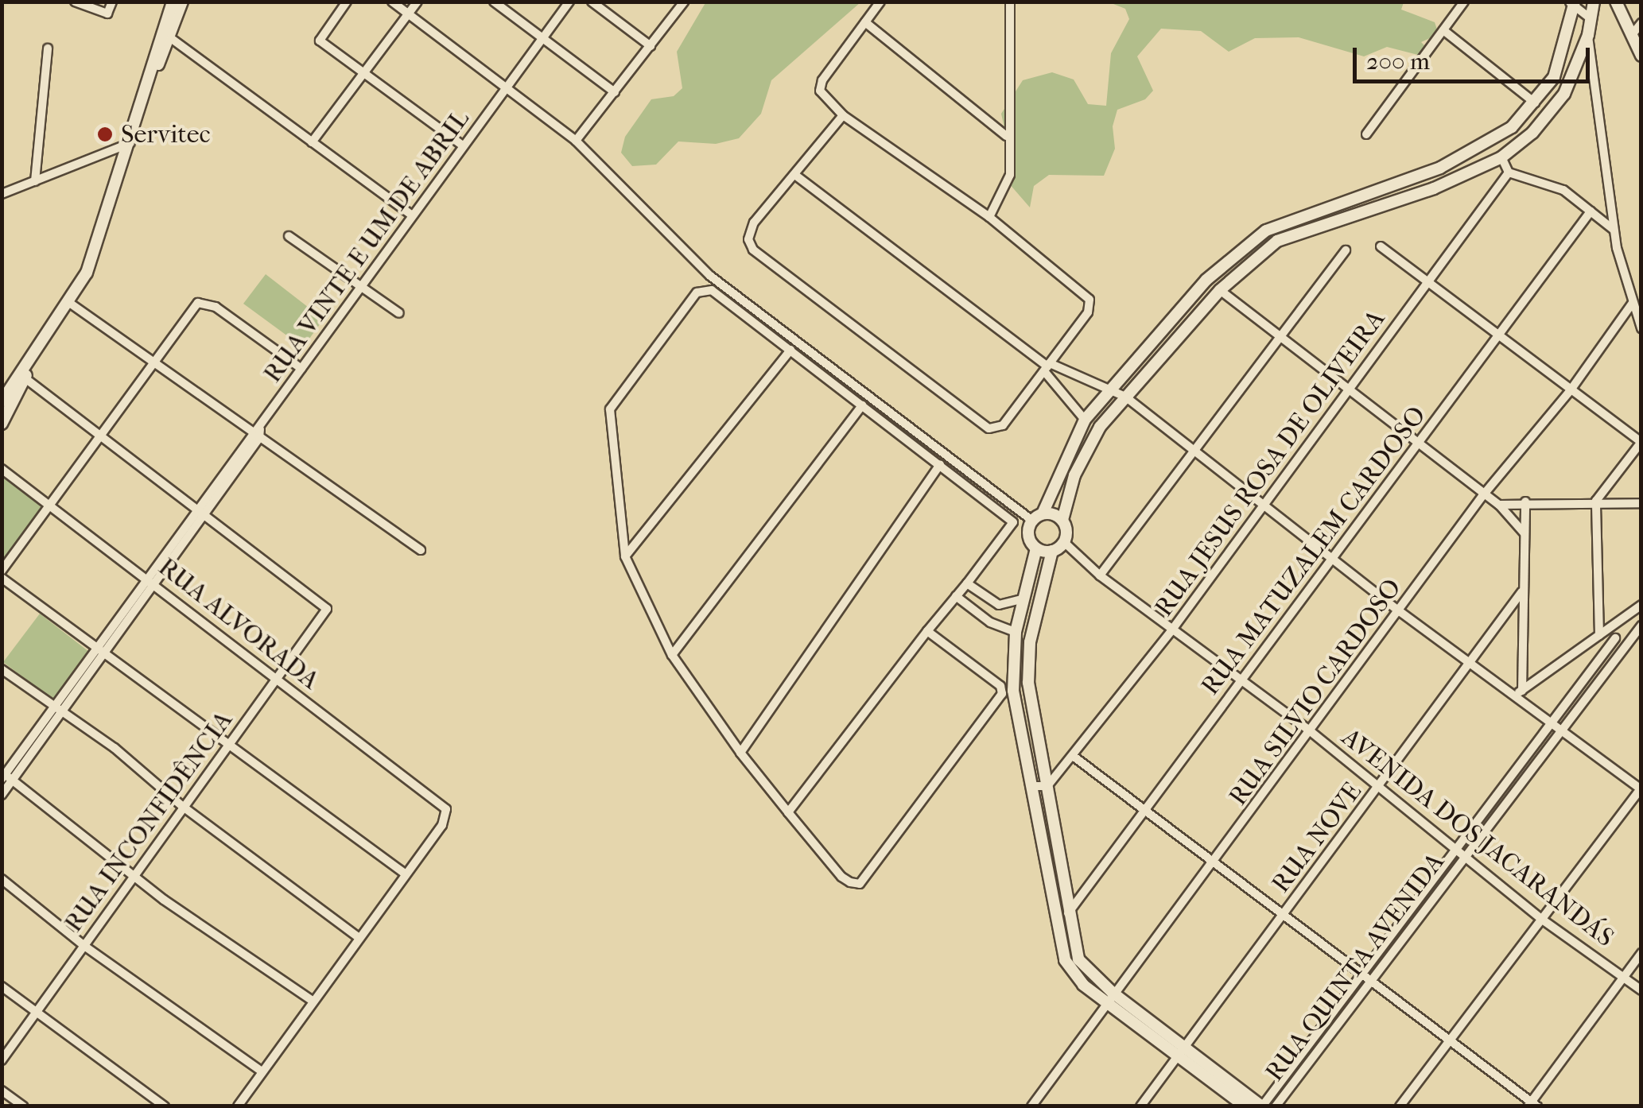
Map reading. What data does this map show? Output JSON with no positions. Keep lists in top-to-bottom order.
{
  "streets": {
    "street": [
      "RUA VINTE E UM DE ABRIL",
      "RUA JESUS ROSA DE OLIVEIRA",
      "RUA MATUZALEM CARDOSO",
      "RUA ALVORADA",
      "RUA SILVIO CARDOSO",
      "RUA INCONFIDÊNCIA",
      "RUA NOVE",
      "AVENIDA DOS JACARANDÁS",
      "RUA QUINTA AVENIDA"
    ]
  },
  "crossings": [
    ["RUA VINTE E UM DE ABRIL", "RUA ALVORADA"],
    ["RUA VINTE E UM DE ABRIL", "RUA INCONFIDÊNCIA"],
    ["RUA JESUS ROSA DE OLIVEIRA", "AVENIDA DOS JACARANDÁS"],
    ["RUA MATUZALEM CARDOSO", "AVENIDA DOS JACARANDÁS"],
    ["RUA ALVORADA", "RUA INCONFIDÊNCIA"],
    ["RUA SILVIO CARDOSO", "AVENIDA DOS JACARANDÁS"],
    ["RUA NOVE", "AVENIDA DOS JACARANDÁS"],
    ["AVENIDA DOS JACARANDÁS", "RUA QUINTA AVENIDA"]
  ],
  "places": ["Servitec"],
  "scale_bar": "200 m"
}
